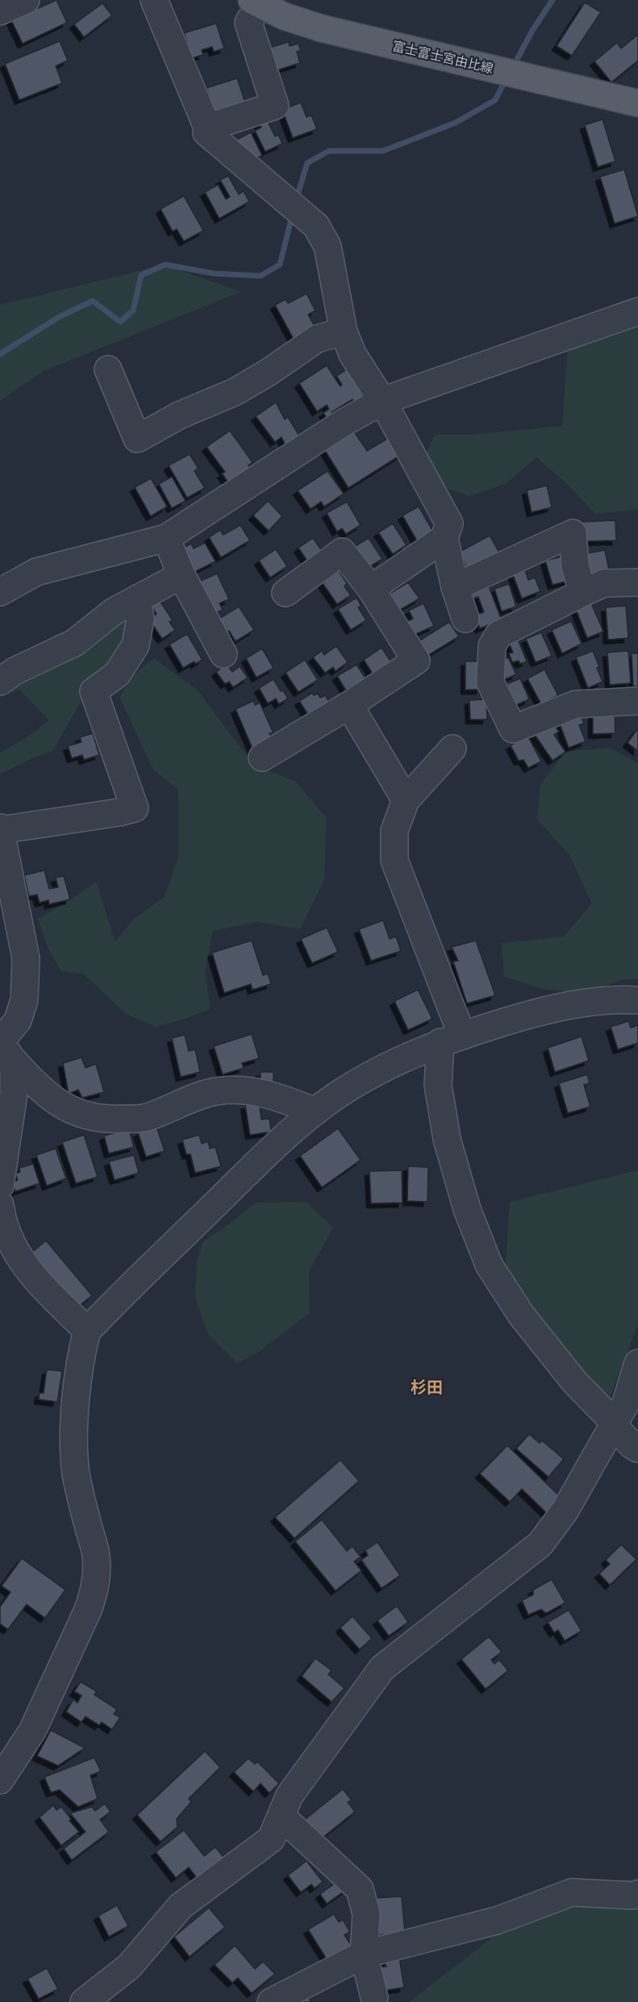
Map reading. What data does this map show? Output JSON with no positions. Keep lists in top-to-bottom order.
{
  "streets": {
    "main road": ["富士富士宮由比線"]
  },
  "districts": ["杉田"]
}
